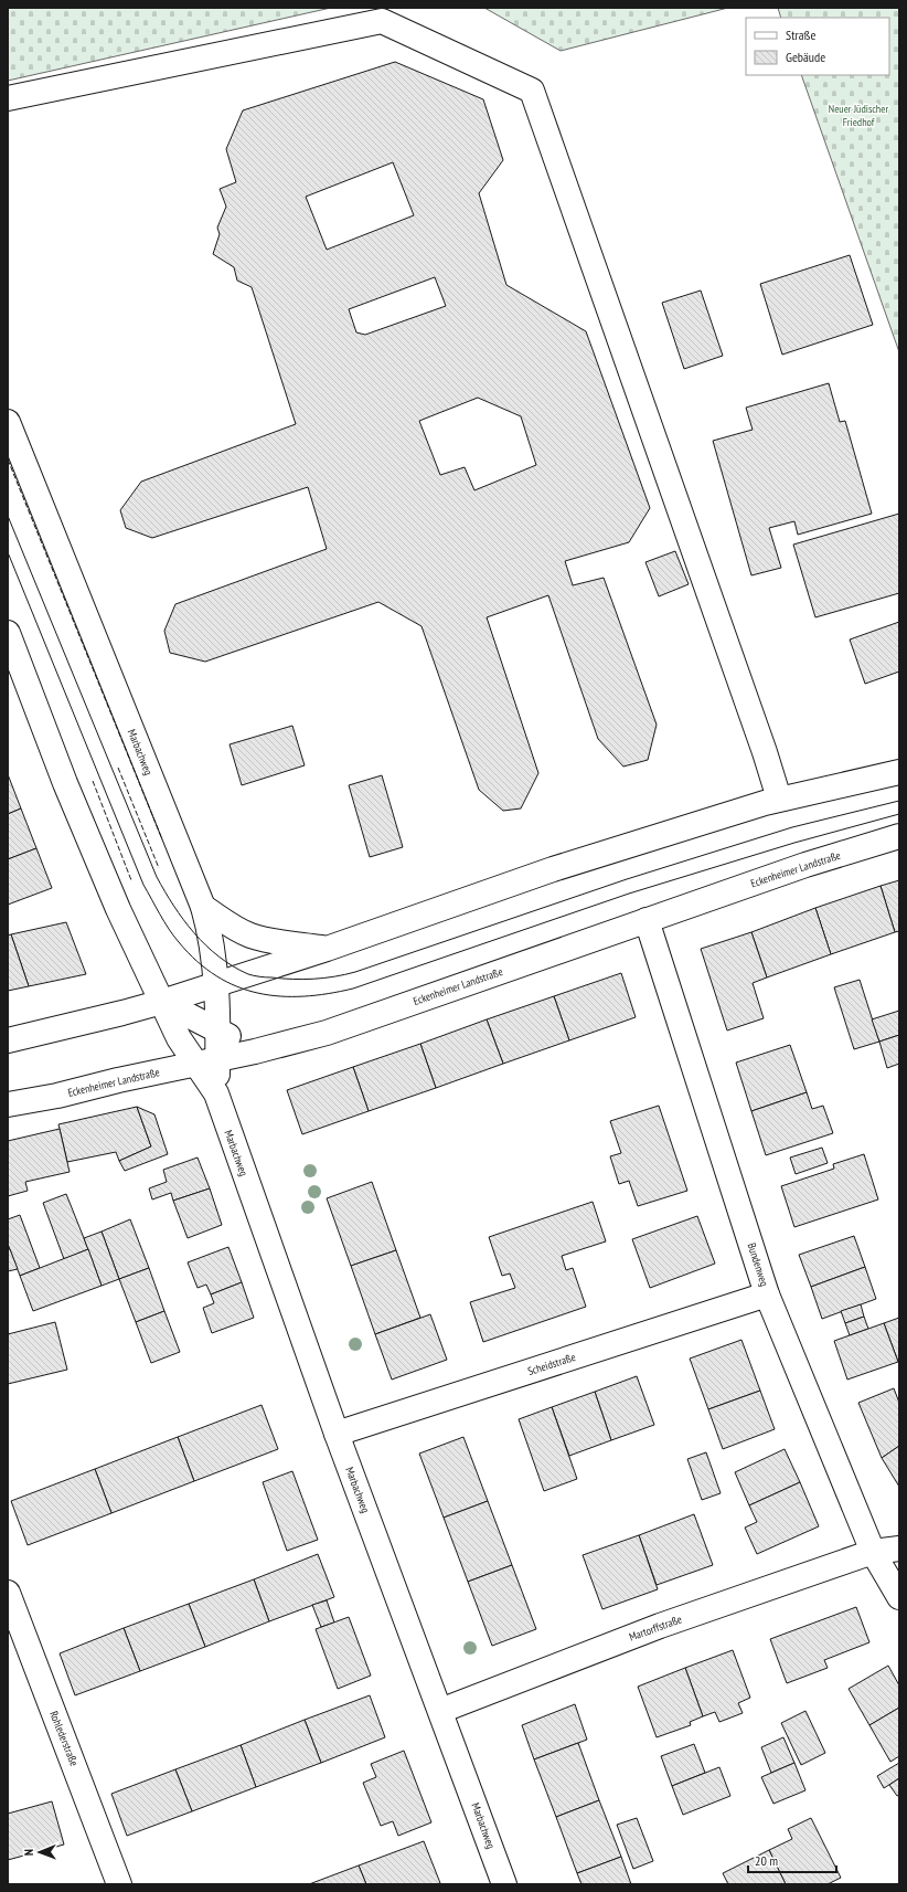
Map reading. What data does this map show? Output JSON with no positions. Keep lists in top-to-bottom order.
{
  "streets": {
    "main road": [
      "Marbachweg",
      "Eckenheimer Landstraße",
      "Bundenweg",
      "Scheidstraße",
      "Martorffstraße",
      "Rohlederstraße"
    ]
  },
  "crossings": [
    ["Marbachweg", "Eckenheimer Landstraße"],
    ["Marbachweg", "Scheidstraße"],
    ["Marbachweg", "Martorffstraße"],
    ["Eckenheimer Landstraße", "Bundenweg"],
    ["Bundenweg", "Scheidstraße"],
    ["Bundenweg", "Martorffstraße"]
  ],
  "parks": ["Neuer Jüdischer Friedhof"],
  "legend": ["Straße", "Gebäude"],
  "scale_bar": "20 m",
  "north": "left"
}
